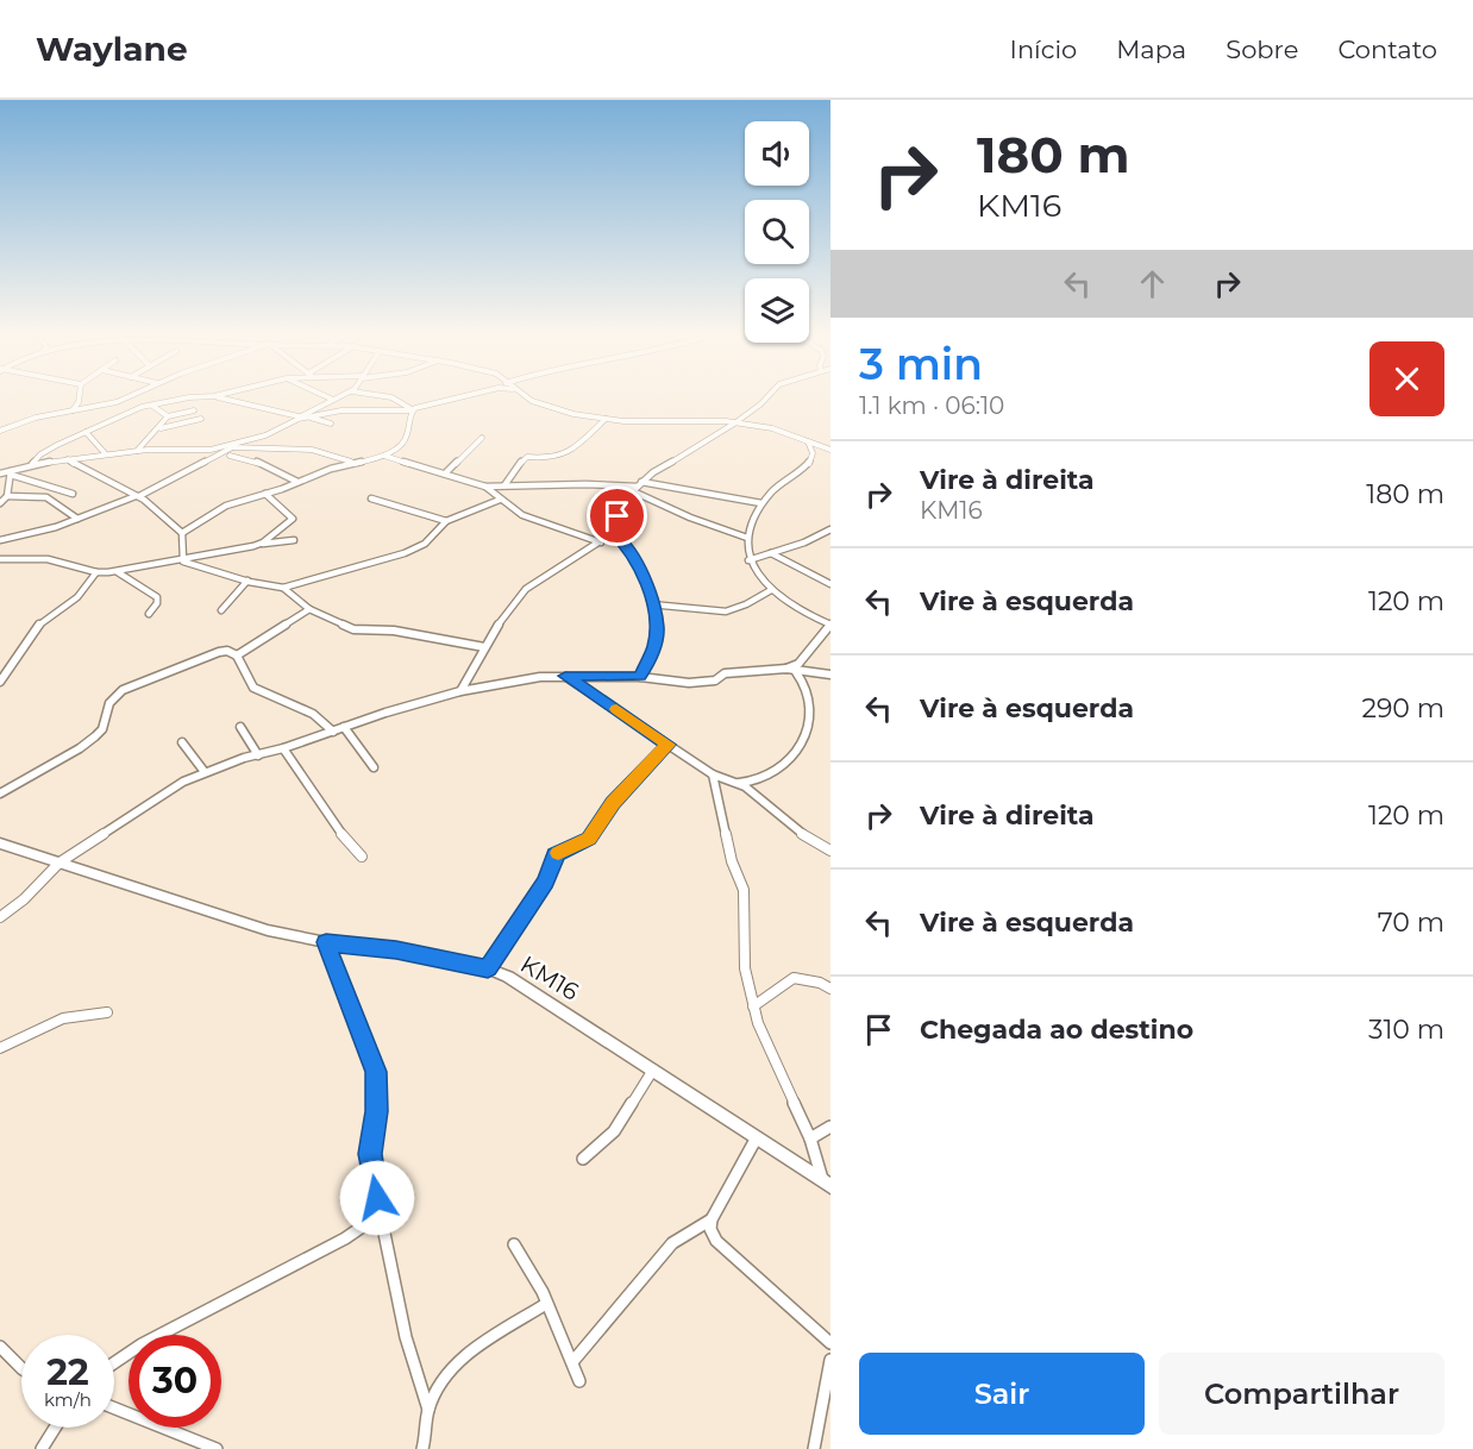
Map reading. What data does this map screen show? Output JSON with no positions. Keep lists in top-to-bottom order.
{
  "streets": {
    "street": ["KM16"]
  },
  "page": {
    "header": "Waylane",
    "nav": [
      "Início",
      "Mapa",
      "Sobre",
      "Contato"
    ],
    "turn": ["180 m", "KM16"],
    "heading": ["3 min", "1.1 km · 06:10"],
    "list": [
      {
        "name": "Vire à direita",
        "note": "KM16",
        "value": "180 m"
      },
      {
        "name": "Vire à esquerda",
        "value": "120 m"
      },
      {
        "name": "Vire à esquerda",
        "value": "290 m"
      },
      {
        "name": "Vire à direita",
        "value": "120 m"
      },
      {
        "name": "Vire à esquerda",
        "value": "70 m"
      },
      {
        "name": "Chegada ao destino",
        "value": "310 m"
      }
    ],
    "speed": "22 km/h",
    "limit": "30",
    "buttons": ["Sair", "Compartilhar"]
  }
}
